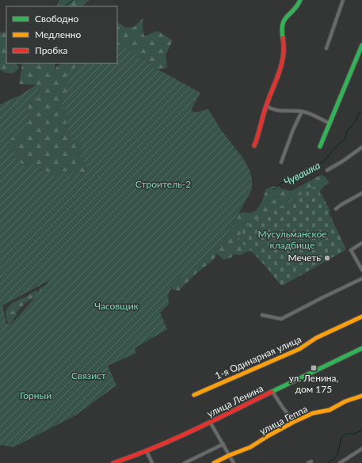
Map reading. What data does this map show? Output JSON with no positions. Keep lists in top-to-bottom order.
{
  "streets": {
    "street": ["1-я Одинарная улица", "улица Ленина", "улица Геппа"]
  },
  "water": ["Чувашка"],
  "parks": [
    "Строитель-2",
    "Мусульманское кладбище",
    "Часовщик",
    "Связист",
    "Горный"
  ],
  "places": {
    "other": ["Мечеть"],
    "transit": ["ул. Ленина, дом 175"]
  },
  "legend": ["Свободно", "Медленно", "Пробка"]
}
